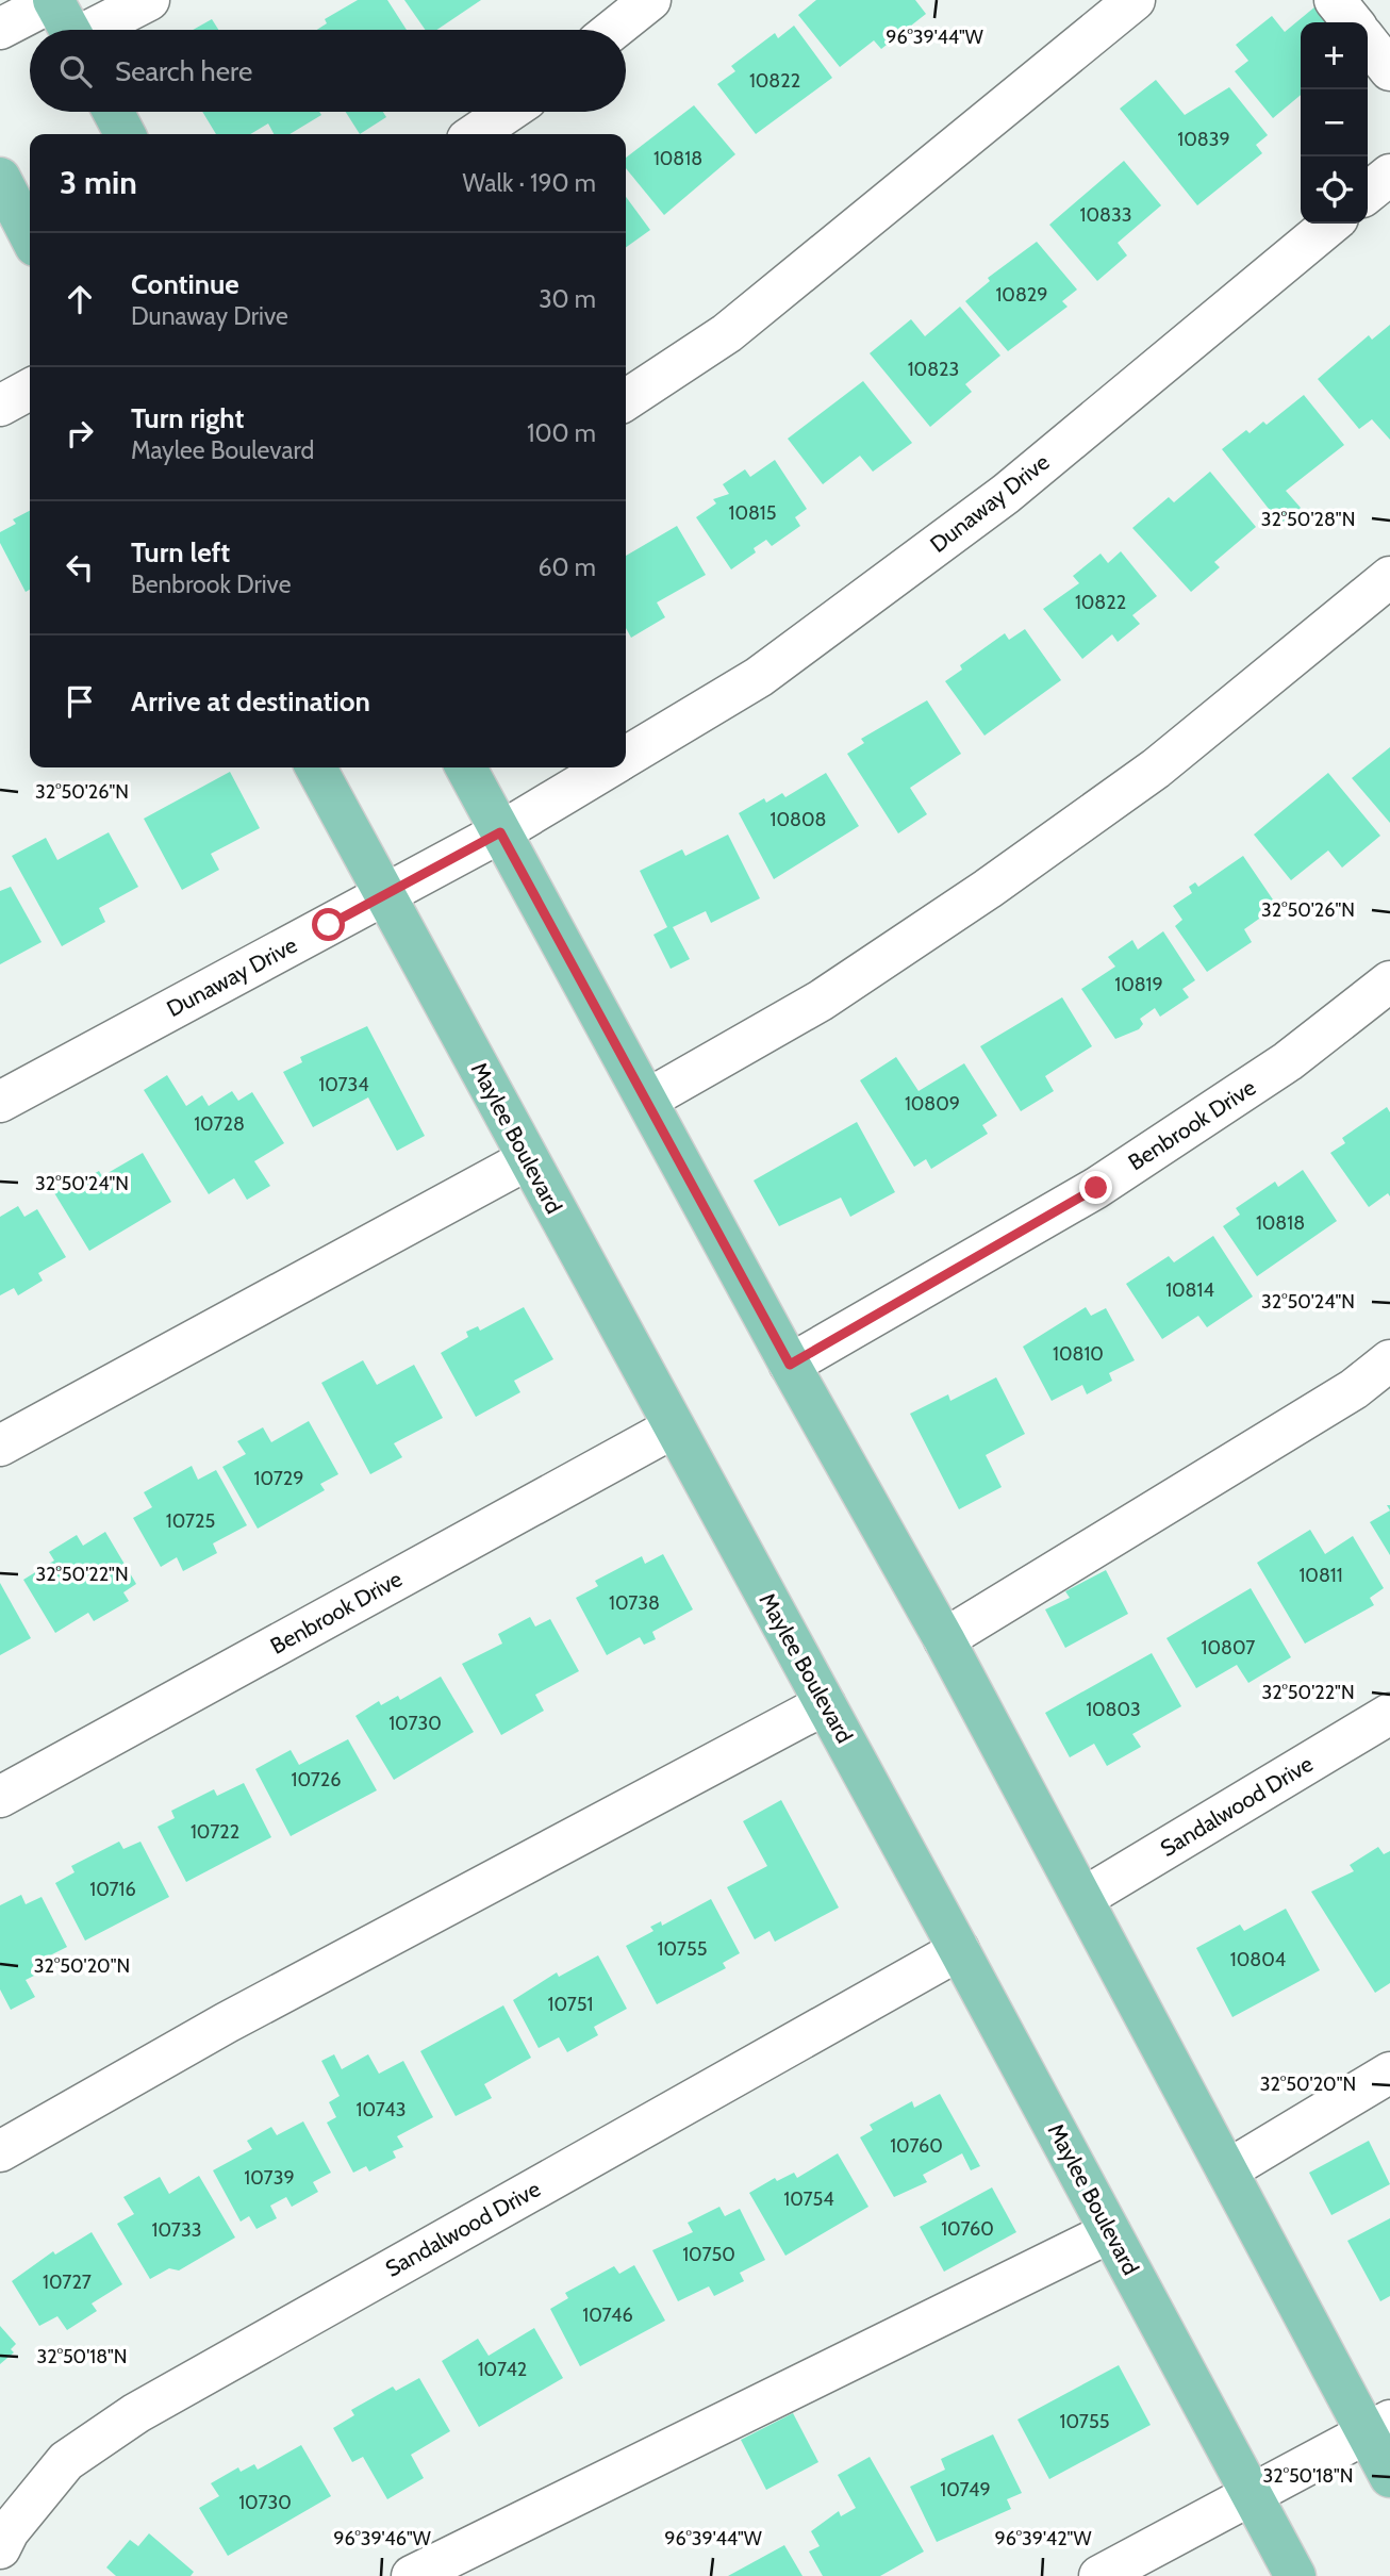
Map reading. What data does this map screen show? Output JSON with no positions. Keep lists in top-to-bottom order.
{
  "streets": {
    "main road": ["Maylee Boulevard"],
    "street": ["Dunaway Drive", "Benbrook Drive", "Sandalwood Drive"]
  },
  "crossings": [
    ["Dunaway Drive", "Maylee Boulevard"],
    ["Benbrook Drive", "Maylee Boulevard"],
    ["Maylee Boulevard", "Sandalwood Drive"]
  ],
  "house_numbers": [
    "10822",
    "10839",
    "10818",
    "10833",
    "10829",
    "10823",
    "10815",
    "10822",
    "10808",
    "10819",
    "10734",
    "10809",
    "10728",
    "10818",
    "10814",
    "10810",
    "10729",
    "10725",
    "10811",
    "10738",
    "10807",
    "10803",
    "10730",
    "10726",
    "10722",
    "10716",
    "10755",
    "10804",
    "10751",
    "10743",
    "10760",
    "10739",
    "10754",
    "10760",
    "10733",
    "10750",
    "10727",
    "10746",
    "10742",
    "10755",
    "10749",
    "10730"
  ],
  "page": {
    "map_buttons": ["+", "−"],
    "search": "Search here",
    "heading": ["3 min", "Walk · 190 m"],
    "list": [
      ["Continue", "Dunaway Drive", "30 m"],
      ["Turn right", "Maylee Boulevard", "100 m"],
      ["Turn left", "Benbrook Drive", "60 m"],
      "Arrive at destination"
    ]
  },
  "coordinates": [
    "96°39'44\"W",
    "32°50'28\"N",
    "32°50'26\"N",
    "32°50'24\"N",
    "32°50'22\"N",
    "32°50'20\"N",
    "32°50'18\"N",
    "96°39'46\"W",
    "96°39'42\"W"
  ]
}
